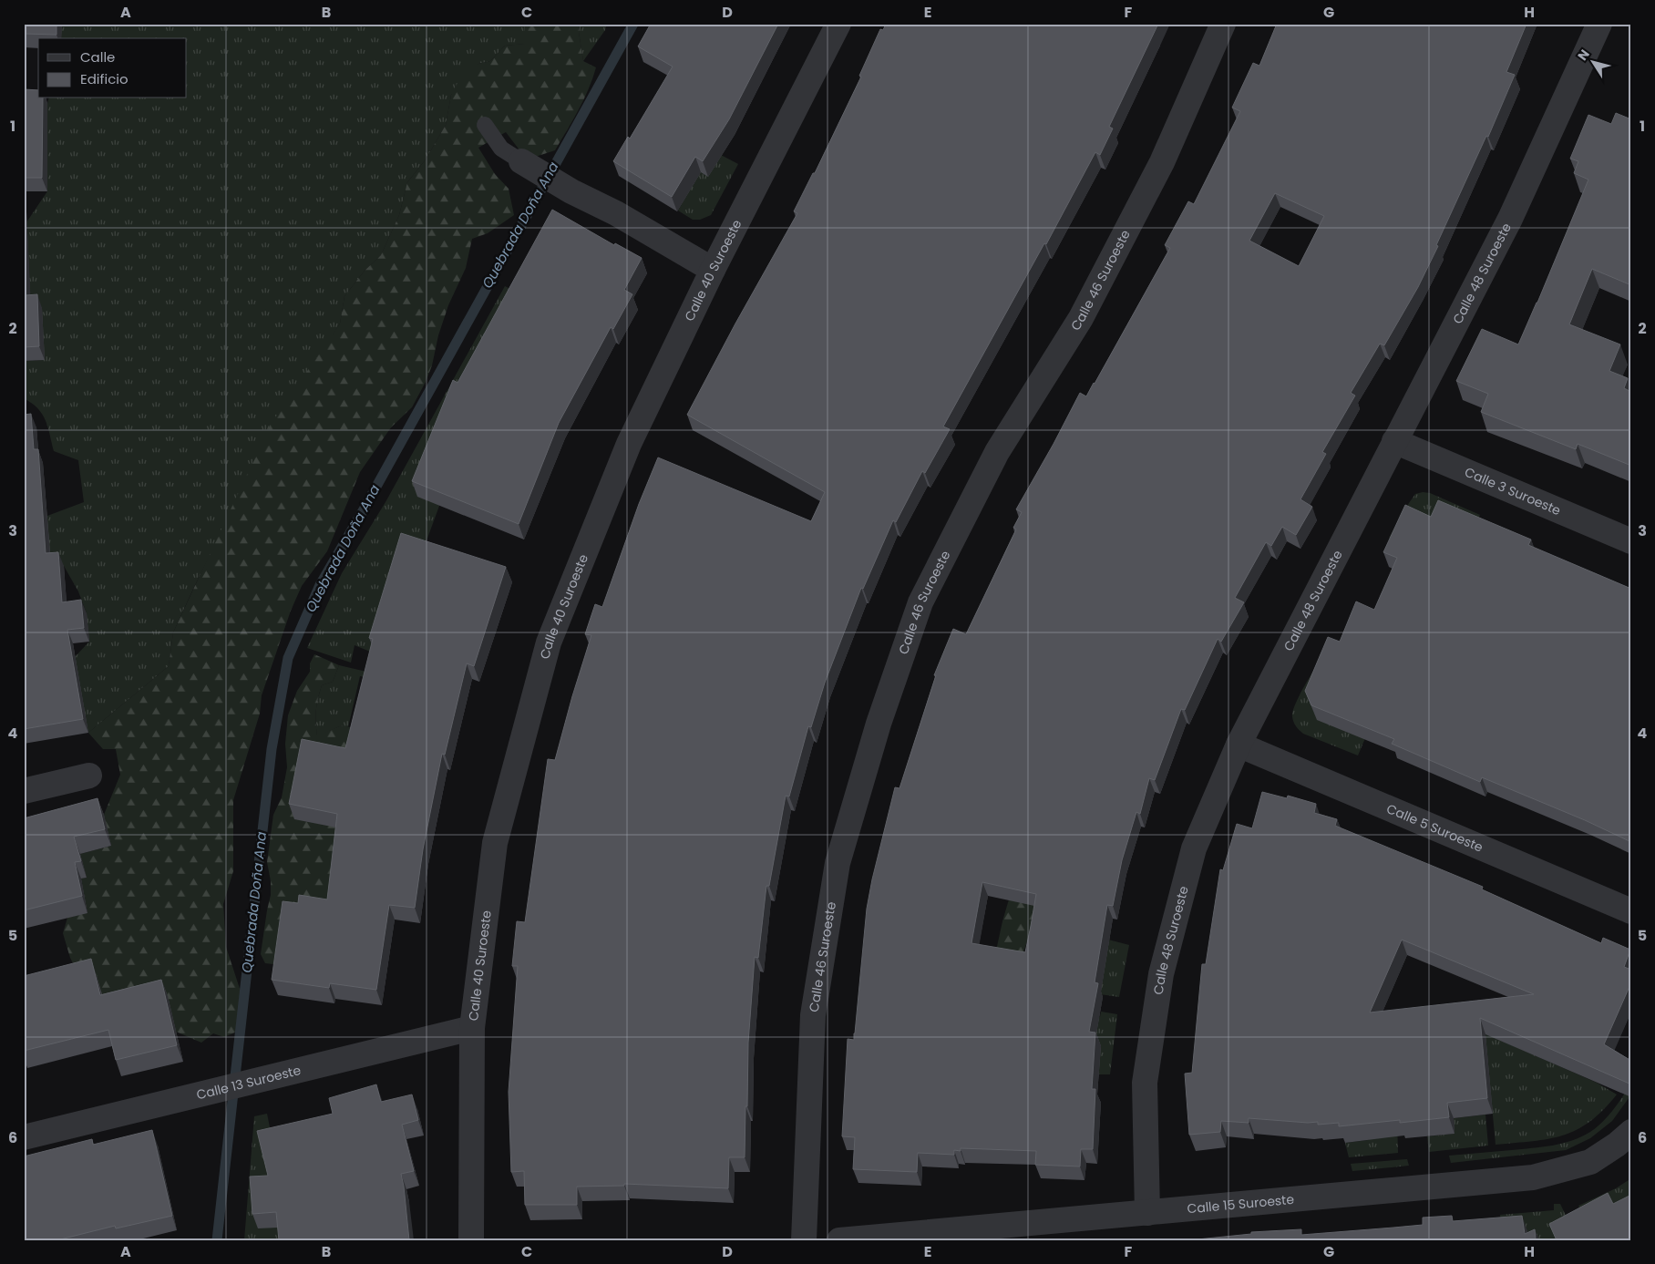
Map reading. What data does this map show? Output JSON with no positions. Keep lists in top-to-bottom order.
{
  "streets": {
    "street": [
      "Calle 40 Suroeste",
      "Calle 48 Suroeste",
      "Calle 46 Suroeste",
      "Calle 3 Suroeste",
      "Calle 5 Suroeste",
      "Calle 13 Suroeste",
      "Calle 15 Suroeste"
    ]
  },
  "crossings": [
    ["Calle 40 Suroeste", "Calle 13 Suroeste"],
    ["Calle 48 Suroeste", "Calle 3 Suroeste"],
    ["Calle 48 Suroeste", "Calle 5 Suroeste"],
    ["Calle 48 Suroeste", "Calle 15 Suroeste"]
  ],
  "water": ["Quebrada Doña Ana"],
  "legend": ["Calle", "Edificio"],
  "north": "top left",
  "grid": {
    "columns": [
      "A",
      "B",
      "C",
      "D",
      "E",
      "F",
      "G",
      "H"
    ],
    "rows": [
      "1",
      "2",
      "3",
      "4",
      "5",
      "6"
    ]
  }
}
